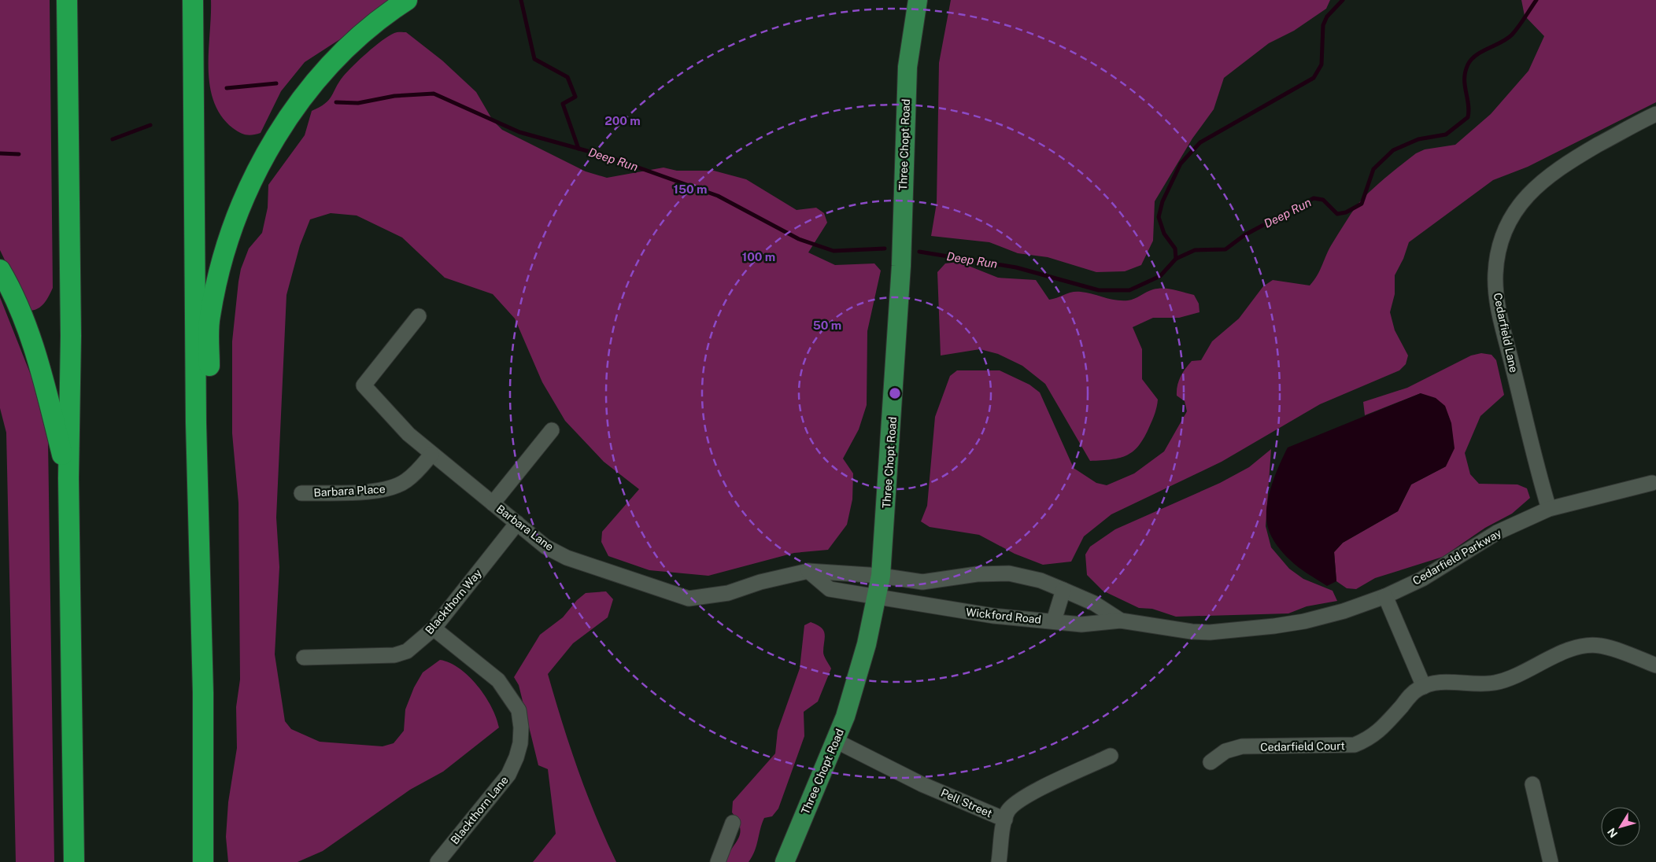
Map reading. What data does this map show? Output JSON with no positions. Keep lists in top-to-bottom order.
{
  "streets": {
    "main road": ["Three Chopt Road"],
    "street": [
      "Cedarfield Lane",
      "Barbara Place",
      "Barbara Lane",
      "Cedarfield Parkway",
      "Blackthorn Way",
      "Wickford Road",
      "Cedarfield Court",
      "Pell Street",
      "Blackthorn Lane"
    ]
  },
  "crossings": [
    ["Three Chopt Road", "Barbara Lane"],
    ["Three Chopt Road", "Wickford Road"],
    ["Three Chopt Road", "Pell Street"],
    ["Cedarfield Lane", "Cedarfield Parkway"],
    ["Barbara Place", "Barbara Lane"],
    ["Barbara Lane", "Blackthorn Way"],
    ["Cedarfield Parkway", "Wickford Road"],
    ["Blackthorn Way", "Blackthorn Lane"]
  ],
  "water": ["Deep Run"],
  "north": "bottom left",
  "rings": [
    "200 m",
    "150 m",
    "100 m",
    "50 m"
  ]
}
